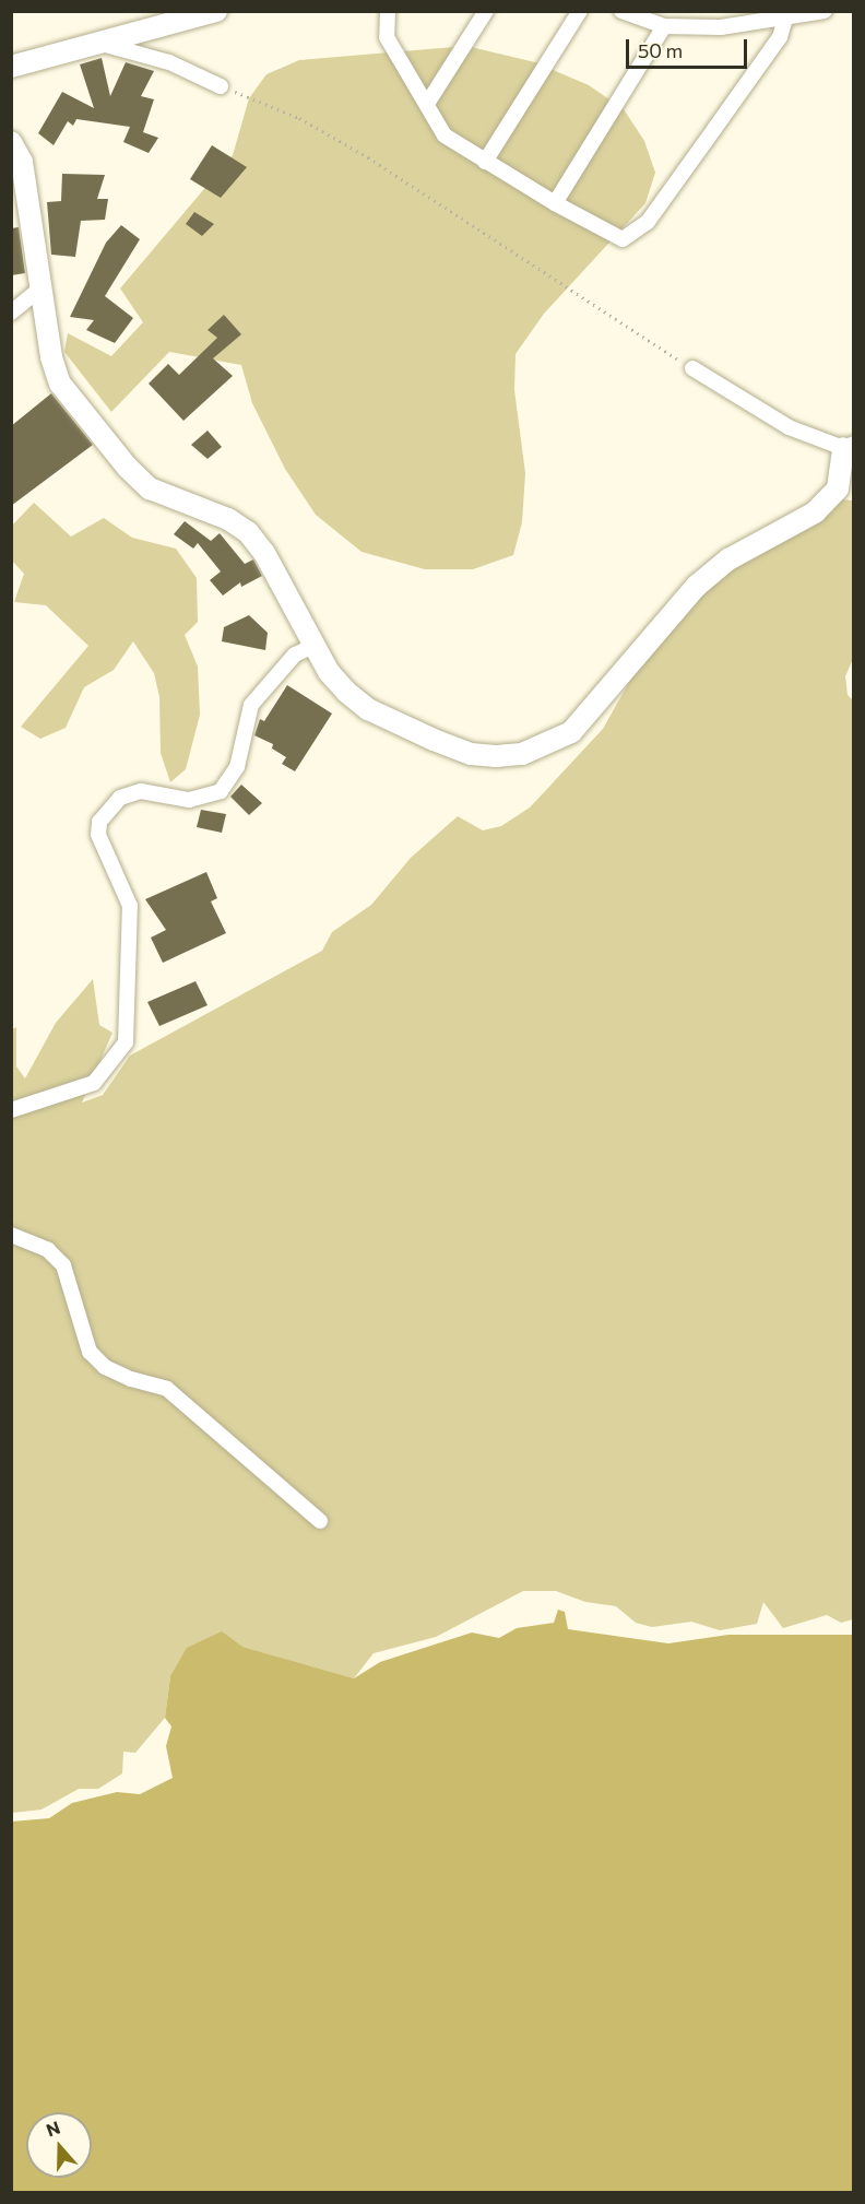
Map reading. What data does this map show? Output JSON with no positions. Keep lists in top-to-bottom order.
{
  "scale_bar": "50 m",
  "north": "top"
}
